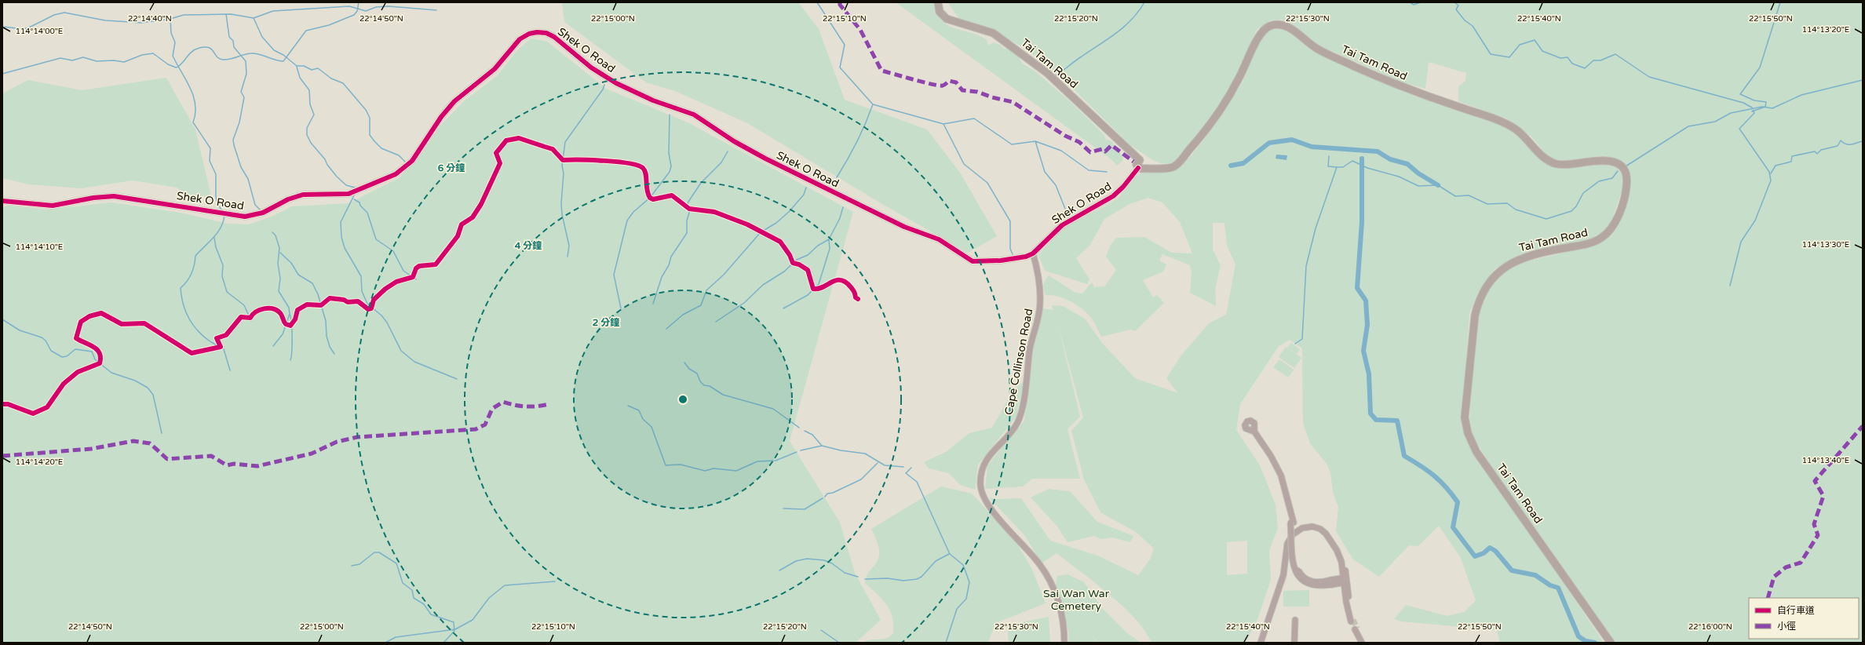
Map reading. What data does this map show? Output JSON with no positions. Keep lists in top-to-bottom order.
{
  "streets": {
    "main road": ["Tai Tam Road"],
    "street": ["Shek O Road", "Cape Collinson Road"]
  },
  "crossings": [
    ["Shek O Road", "Tai Tam Road"],
    ["Shek O Road", "Cape Collinson Road"]
  ],
  "parks": ["Sai Wan War Cemetery"],
  "legend": ["自行車道", "小徑"],
  "coordinates": [
    "22°15'00\"N",
    "22°15'10\"N",
    "22°15'30\"N",
    "22°15'40\"N",
    "22°14'40\"N",
    "22°14'50\"N",
    "22°15'20\"N",
    "22°15'50\"N",
    "114°13'20\"E",
    "114°14'00\"E",
    "114°13'30\"E",
    "114°14'10\"E",
    "114°13'40\"E",
    "114°14'20\"E",
    "22°16'00\"N"
  ],
  "rings": ["6 分鐘", "4 分鐘", "2 分鐘"]
}
